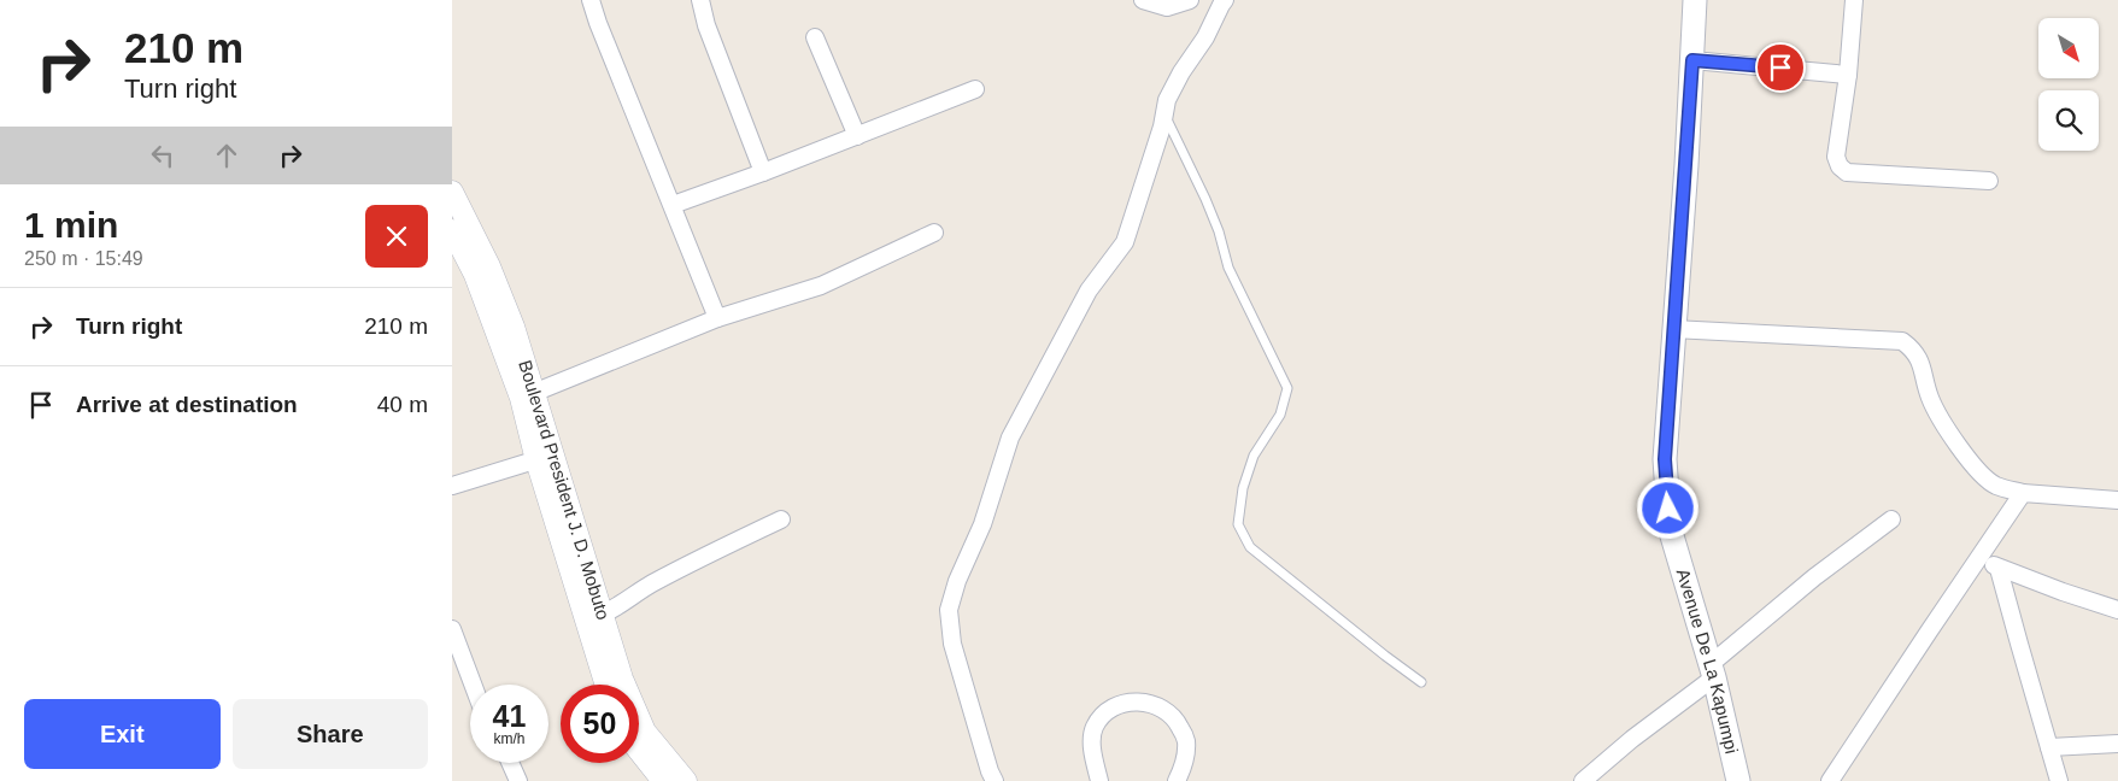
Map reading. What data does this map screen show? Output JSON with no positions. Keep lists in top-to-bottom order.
{
  "streets": {
    "main road": ["Avenue De La Kapumpi"],
    "street": ["Boulevard President J. D. Mobuto"]
  },
  "north": "bottom right",
  "page": {
    "turn": ["210 m", "Turn right"],
    "heading": ["1 min", "250 m · 15:49"],
    "list": [
      {
        "name": "Turn right",
        "value": "210 m"
      },
      {
        "name": "Arrive at destination",
        "value": "40 m"
      }
    ],
    "speed": "41 km/h",
    "limit": "50",
    "buttons": ["Exit", "Share"]
  }
}
